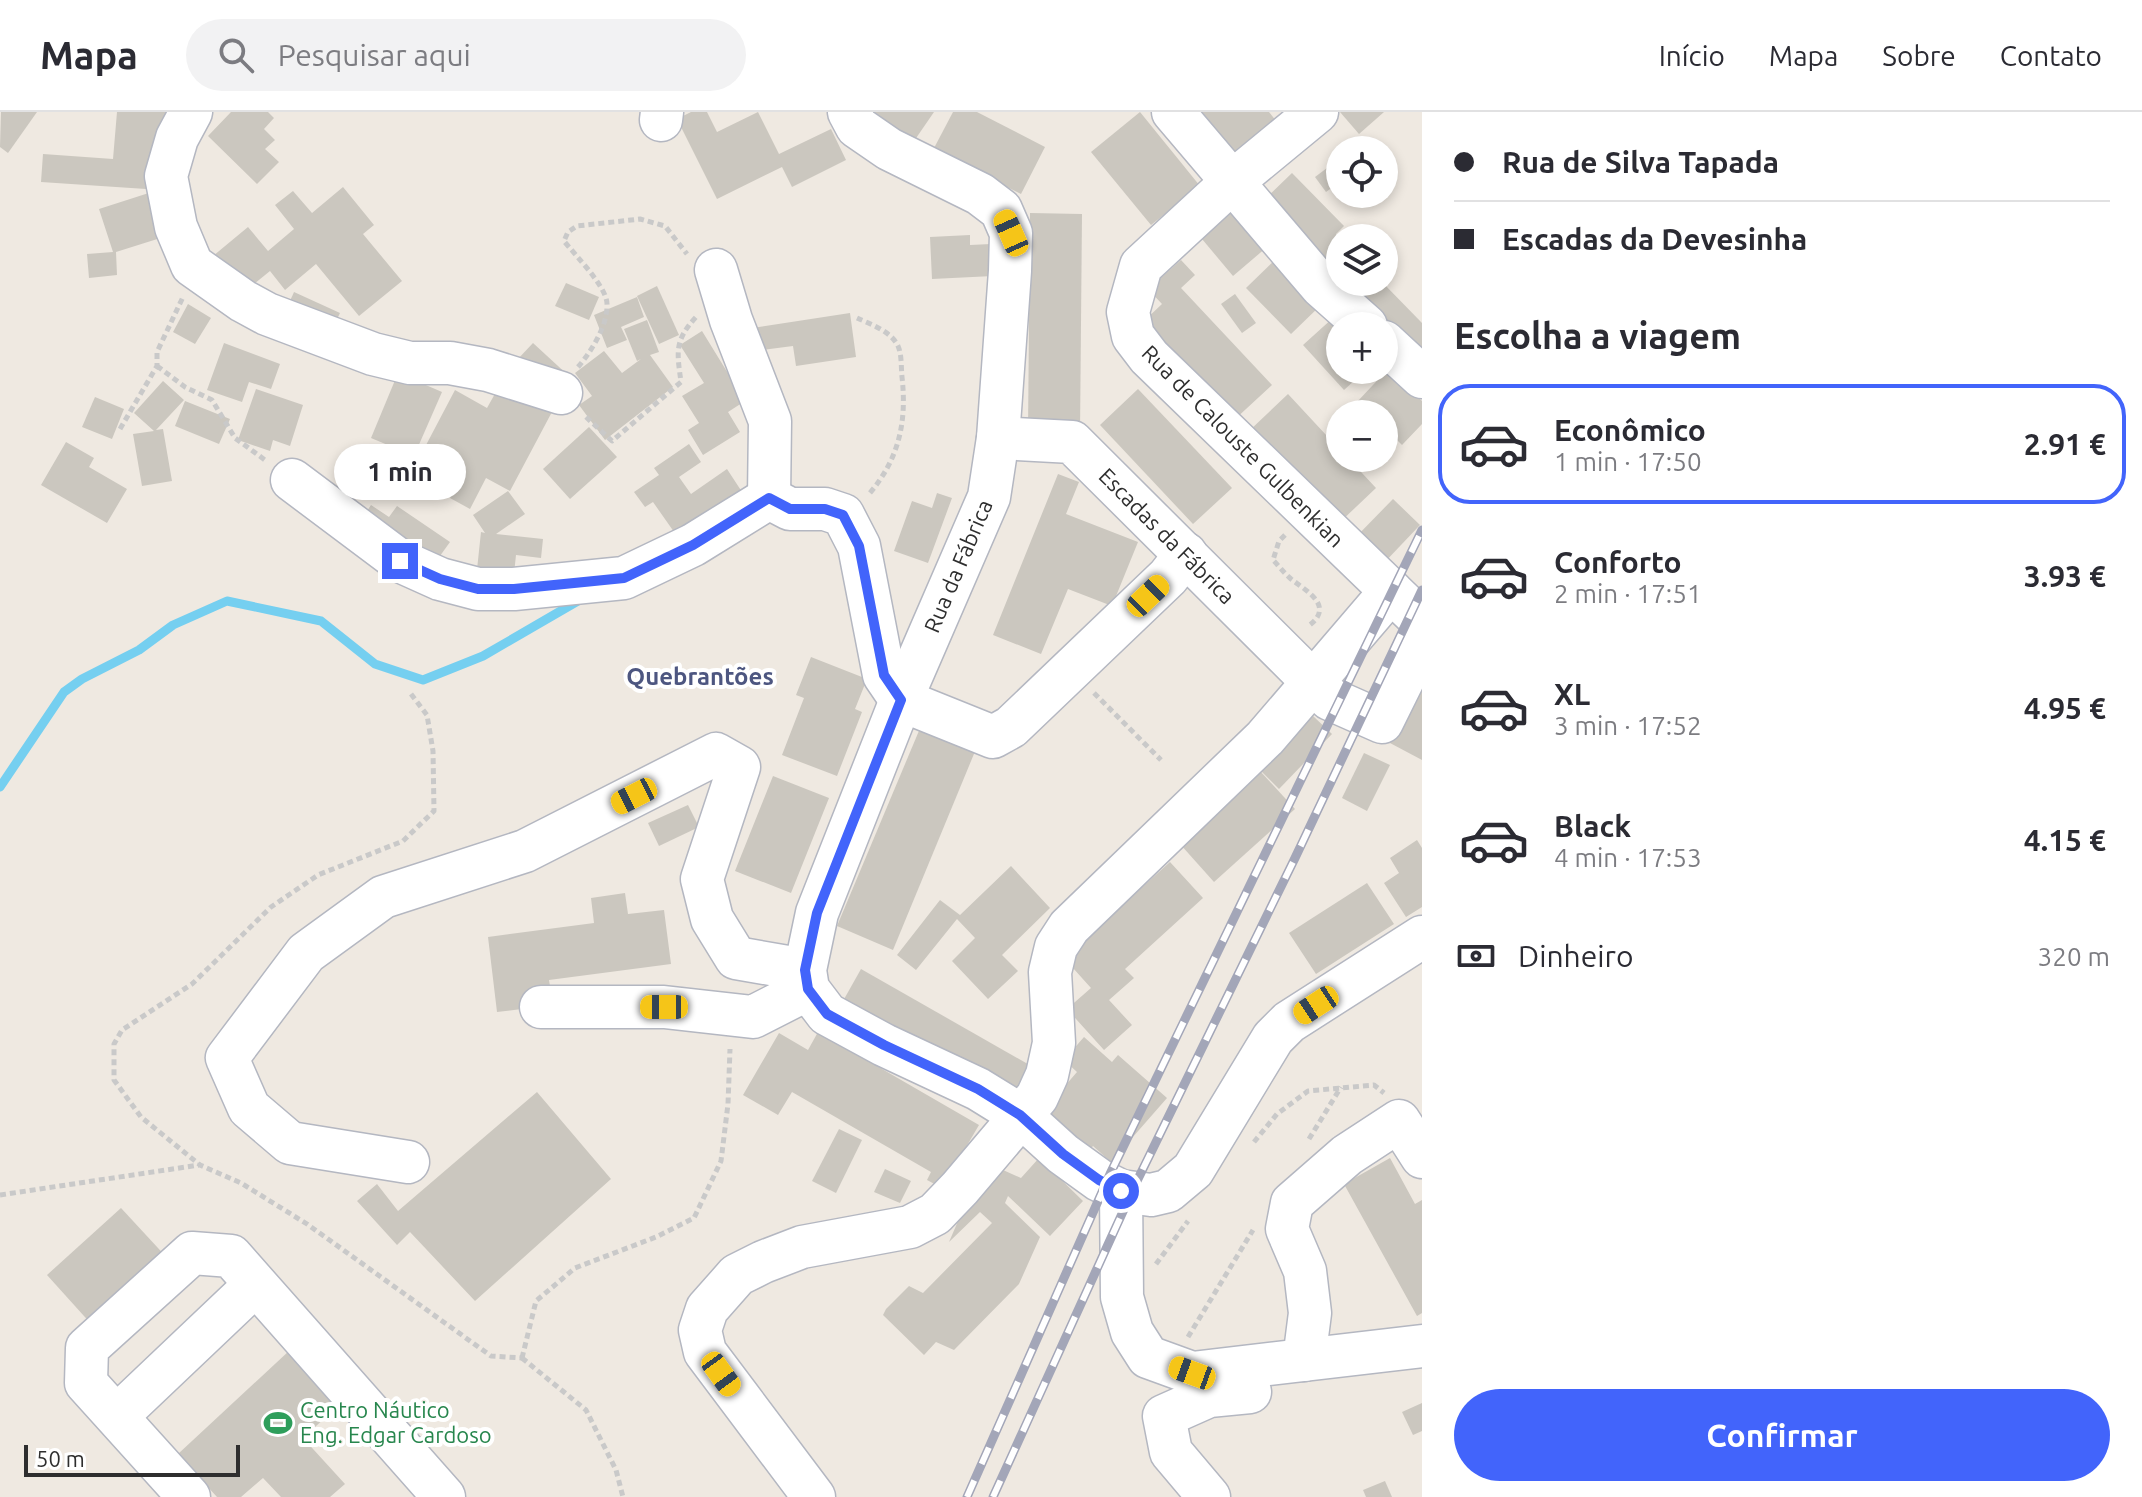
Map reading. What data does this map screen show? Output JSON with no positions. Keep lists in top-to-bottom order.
{
  "streets": {
    "street": ["Rua de Calouste Gulbenkian", "Escadas da Fábrica", "Rua da Fábrica"]
  },
  "crossings": [
    ["Escadas da Fábrica", "Rua da Fábrica"]
  ],
  "districts": ["Quebrantões"],
  "places": {
    "sports": ["Centro Náutico Eng. Edgar Cardoso"]
  },
  "scale_bar": "50 m",
  "page": {
    "header": "Mapa",
    "search": "Pesquisar aqui",
    "nav": [
      "Início",
      "Mapa",
      "Sobre",
      "Contato"
    ],
    "banner": ["Rua de Silva Tapada", "Escadas da Devesinha"],
    "map_buttons": ["+", "−"],
    "heading": "Escolha a viagem",
    "list": [
      {
        "name": "Econômico",
        "note": "1 min · 17:50",
        "value": "2.91 €"
      },
      {
        "name": "Conforto",
        "note": "2 min · 17:51",
        "value": "3.93 €"
      },
      {
        "name": "XL",
        "note": "3 min · 17:52",
        "value": "4.95 €"
      },
      {
        "name": "Black",
        "note": "4 min · 17:53",
        "value": "4.15 €"
      }
    ],
    "bubble": "1 min",
    "pay": ["Dinheiro", "320 m"],
    "buttons": "Confirmar",
    "scale": "50 m"
  }
}
